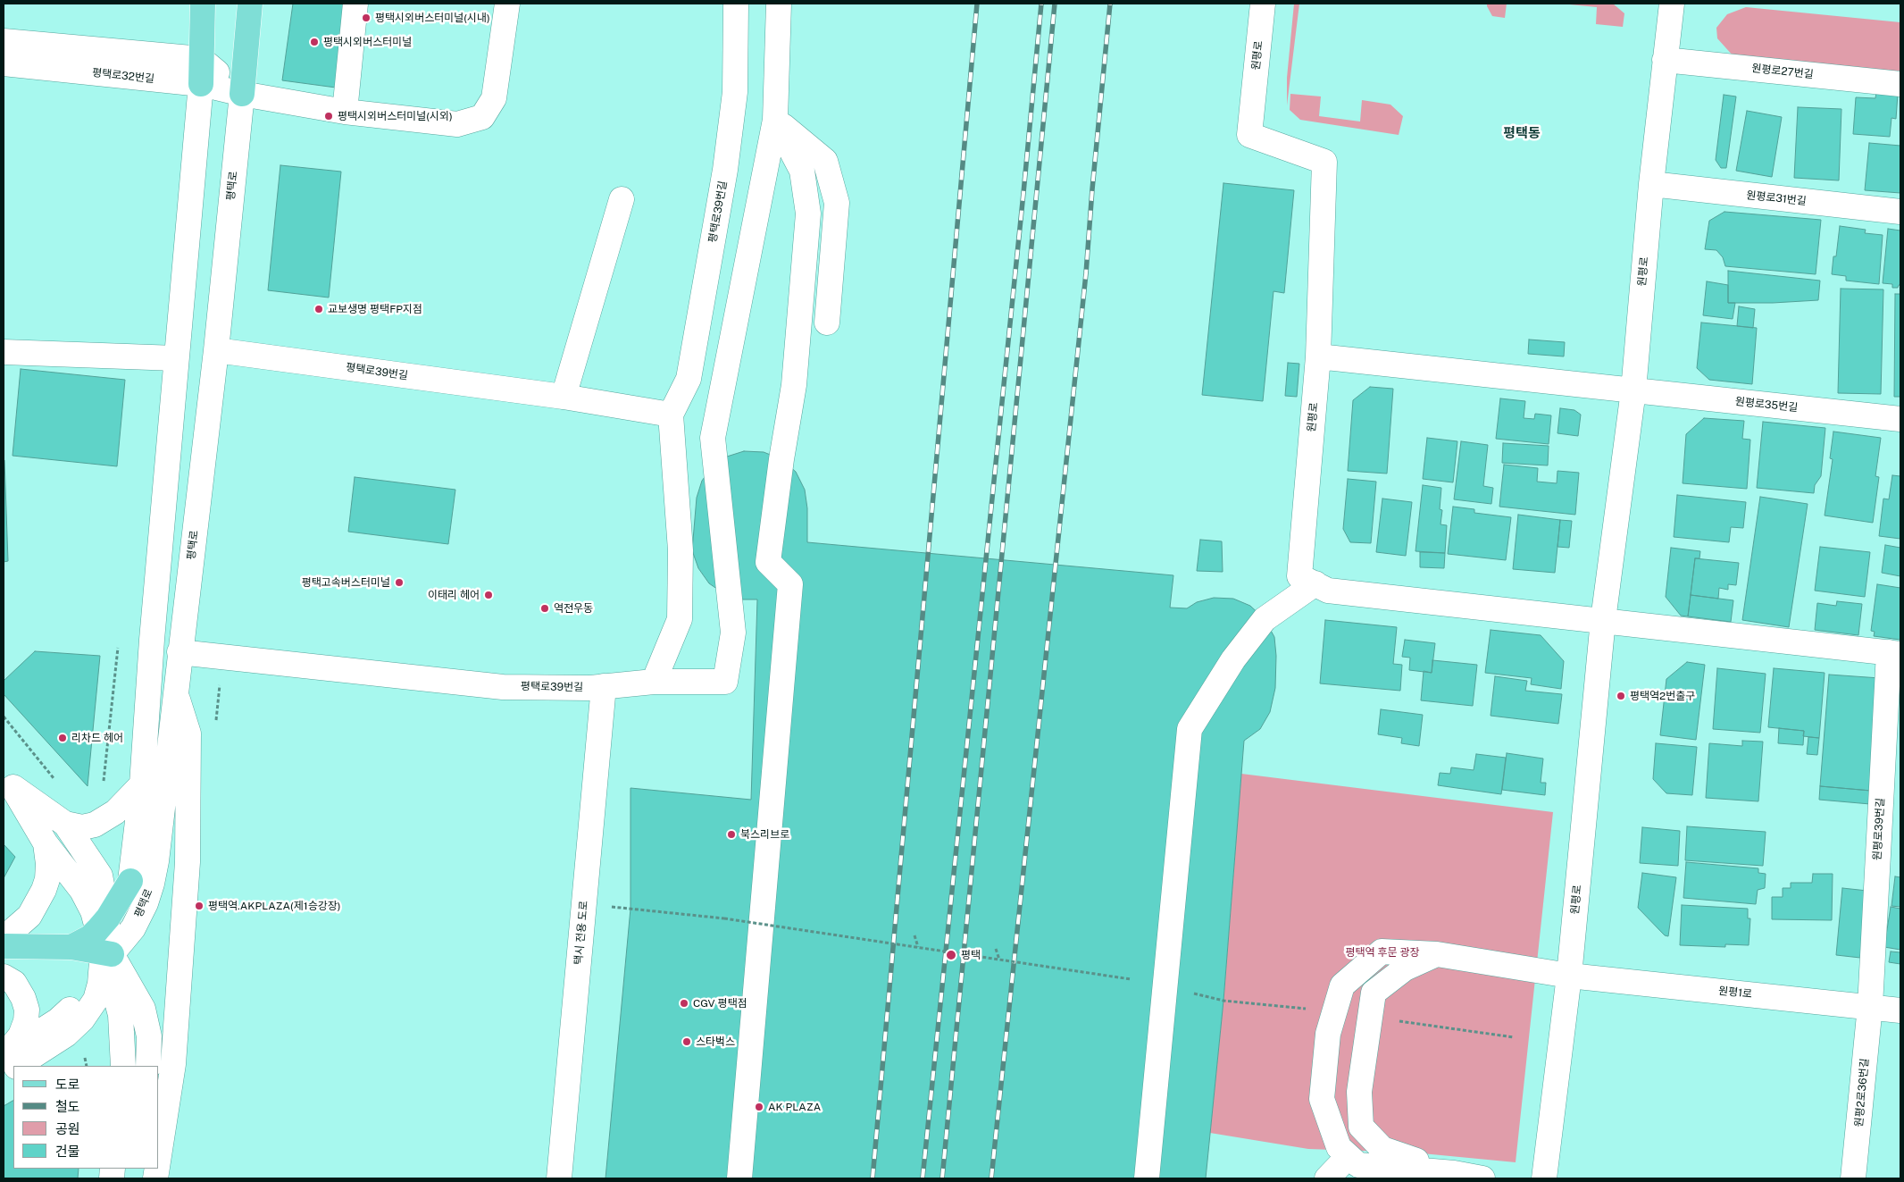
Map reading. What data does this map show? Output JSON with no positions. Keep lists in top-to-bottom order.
{
  "streets": {
    "main road": ["평택로"],
    "street": [
      "원평로",
      "원평로27번길",
      "평택로32번길",
      "원평로31번길",
      "평택로39번길",
      "원평로35번길",
      "원평로39번길",
      "택시 전용 도로",
      "원평1로",
      "원평2로36번길"
    ]
  },
  "crossings": [
    ["원평로", "원평로27번길"],
    ["원평로", "원평로31번길"],
    ["원평로", "원평로35번길"],
    ["원평로", "원평로39번길"],
    ["원평로", "원평1로"],
    ["평택로32번길", "평택로"],
    ["평택로", "평택로39번길"],
    ["평택로39번길", "택시 전용 도로"],
    ["원평로39번길", "원평1로"],
    ["원평로39번길", "원평2로36번길"],
    ["원평1로", "원평2로36번길"]
  ],
  "districts": ["평택동"],
  "parks": ["평택역 후문 광장"],
  "places": [
    "평택시외버스터미널(시내)",
    "평택시외버스터미널",
    "평택시외버스터미널(시외)",
    "교보생명 평택FP지점",
    "평택고속버스터미널",
    "이태리 헤어",
    "역전우동",
    "평택역2번출구",
    "리차드 헤어",
    "북스리브로",
    "평택역.AKPLAZA(제1승강장)",
    "평택",
    "CGV 평택점",
    "스타벅스",
    "AK PLAZA"
  ],
  "legend": [
    "도로",
    "철도",
    "공원",
    "건물"
  ]
}
